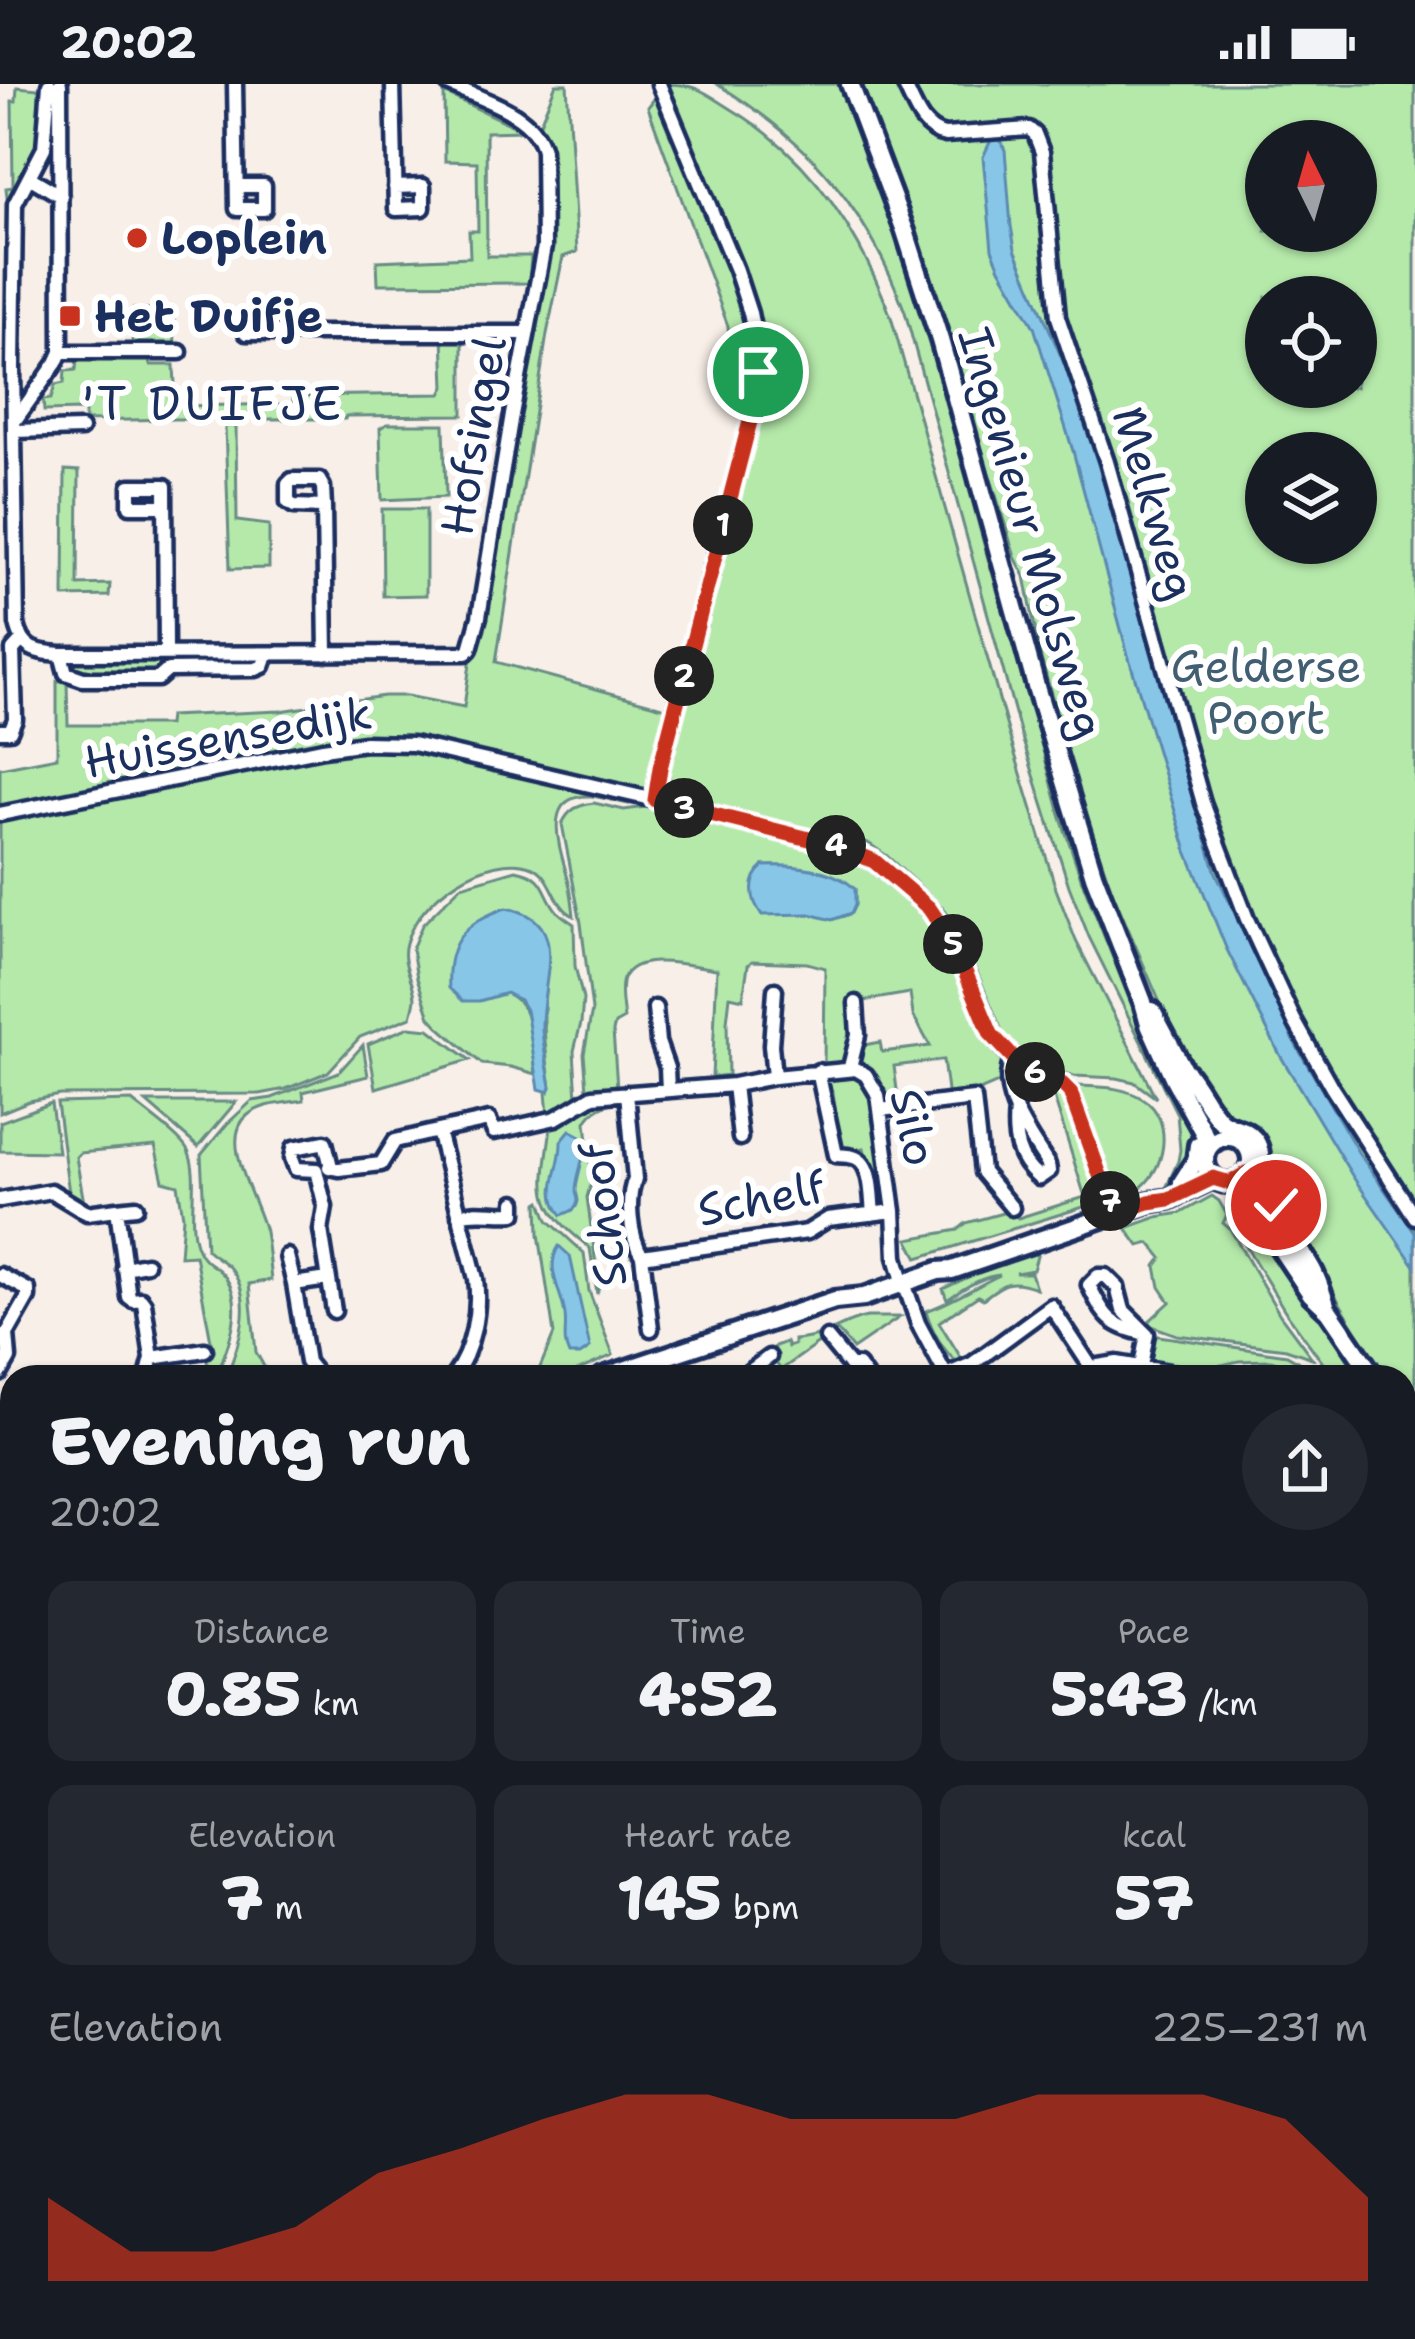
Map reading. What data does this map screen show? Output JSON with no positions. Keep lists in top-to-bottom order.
{
  "streets": {
    "main road": ["Ingenieur Molsweg"],
    "street": [
      "Hofsingel",
      "Melkweg",
      "Huissensedijk",
      "Silo",
      "Schelf",
      "Schoof"
    ]
  },
  "crossings": [
    ["Silo", "Schelf"],
    ["Silo", "Schoof"],
    ["Schelf", "Schoof"]
  ],
  "districts": ["'T DUIFJE"],
  "parks": ["Gelderse Poort"],
  "places": {
    "other": ["Loplein"],
    "transit": ["Het Duifje"]
  },
  "north": "top",
  "page": {
    "status": "20:02",
    "pins": [
      "1",
      "2",
      "3",
      "4",
      "5",
      "6",
      "7"
    ],
    "heading": ["Evening run", "20:02"],
    "stats": [
      ["Distance", "0.85 km"],
      ["Time", "4:52"],
      ["Pace", "5:43 /km"],
      ["Elevation", "7 m"],
      ["Heart rate", "145 bpm"],
      ["kcal", "57"]
    ],
    "chart": ["Elevation", "225–231 m"]
  }
}
